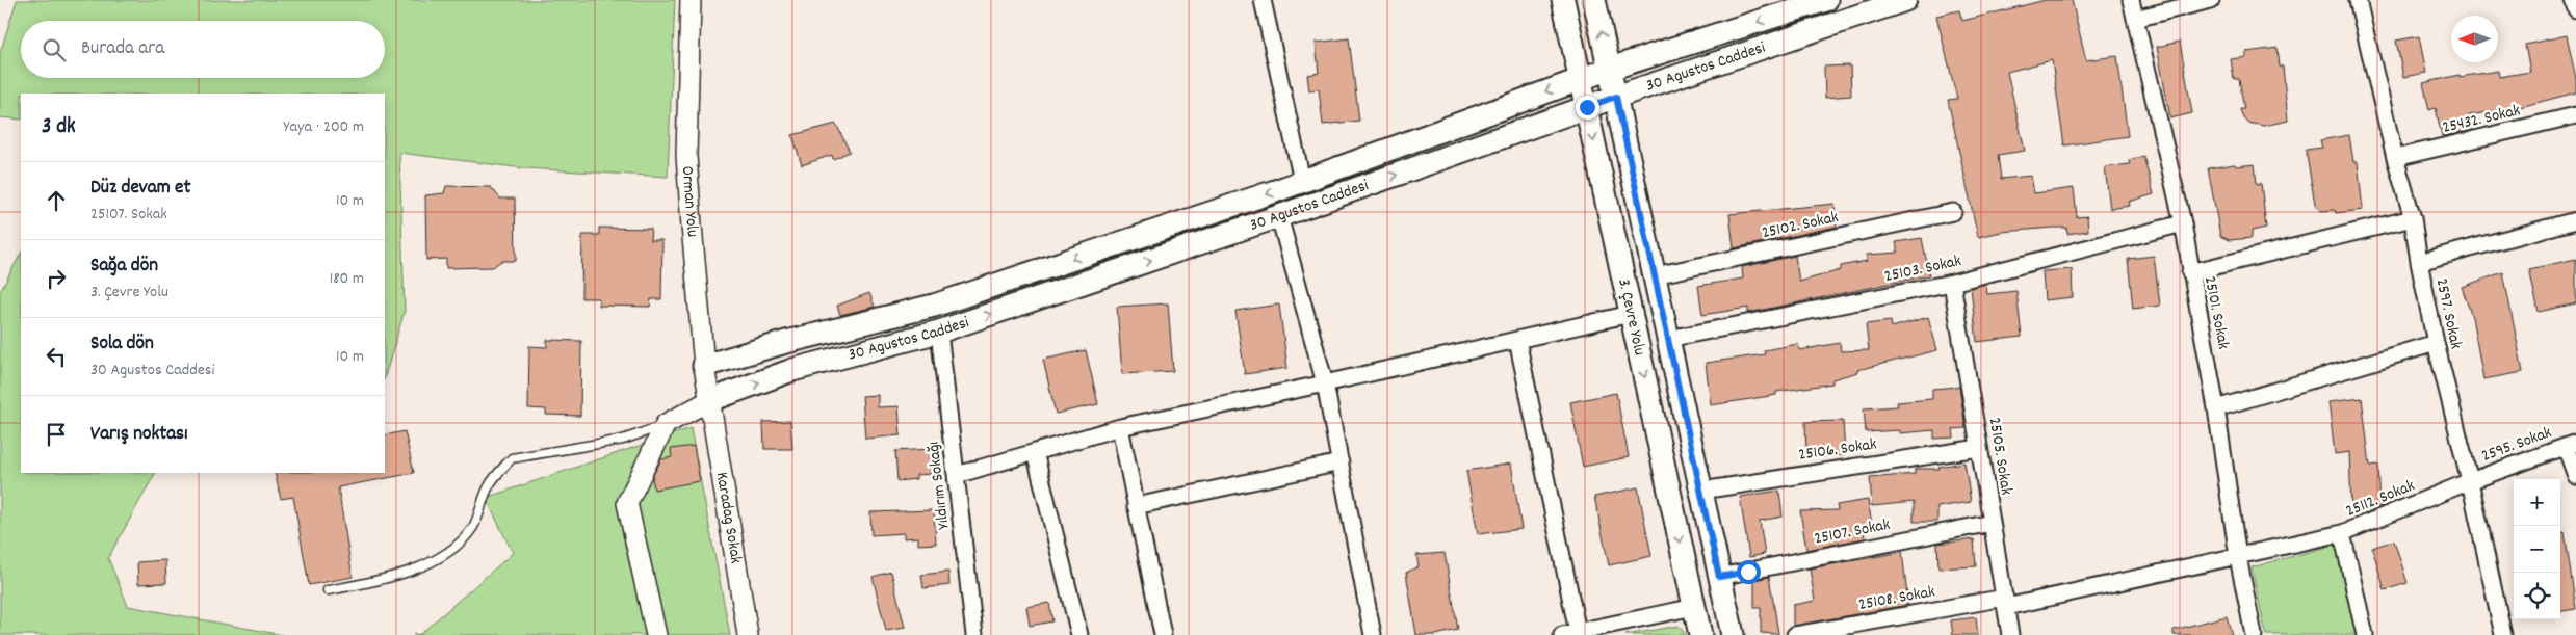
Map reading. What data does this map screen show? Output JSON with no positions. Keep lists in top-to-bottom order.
{
  "streets": {
    "main road": ["30 Agustos Caddesi", "3. Çevre Yolu"],
    "street": [
      "25432. Sokak",
      "Orman Yolu",
      "25102. Sokak",
      "25103. Sokak",
      "25101. Sokak",
      "2597. Sokak",
      "2595. Sokak",
      "25106. Sokak",
      "25105. Sokak",
      "Yıldırım Sokağı",
      "25112. Sokak",
      "Karadag Sokak",
      "25107. Sokak",
      "25108. Sokak"
    ]
  },
  "crossings": [
    ["30 Agustos Caddesi", "Orman Yolu"],
    ["30 Agustos Caddesi", "3. Çevre Yolu"],
    ["30 Agustos Caddesi", "Yıldırım Sokağı"],
    ["30 Agustos Caddesi", "Karadag Sokak"],
    ["25432. Sokak", "2597. Sokak"],
    ["Orman Yolu", "Karadag Sokak"],
    ["25102. Sokak", "3. Çevre Yolu"],
    ["25103. Sokak", "25101. Sokak"],
    ["25103. Sokak", "3. Çevre Yolu"],
    ["25103. Sokak", "25105. Sokak"],
    ["25101. Sokak", "25108. Sokak"],
    ["2597. Sokak", "2595. Sokak"],
    ["2597. Sokak", "25112. Sokak"],
    ["3. Çevre Yolu", "25106. Sokak"],
    ["3. Çevre Yolu", "25107. Sokak"],
    ["2595. Sokak", "25112. Sokak"],
    ["25106. Sokak", "25105. Sokak"],
    ["25105. Sokak", "25107. Sokak"],
    ["25105. Sokak", "25108. Sokak"],
    ["25112. Sokak", "25108. Sokak"]
  ],
  "north": "left",
  "page": {
    "search": "Burada ara",
    "heading": ["3 dk", "Yaya · 200 m"],
    "list": [
      ["Düz devam et", "25107. Sokak", "10 m"],
      ["Sağa dön", "3. Çevre Yolu", "180 m"],
      ["Sola dön", "30 Agustos Caddesi", "10 m"],
      "Varış noktası"
    ],
    "map_buttons": ["+", "−"]
  }
}
